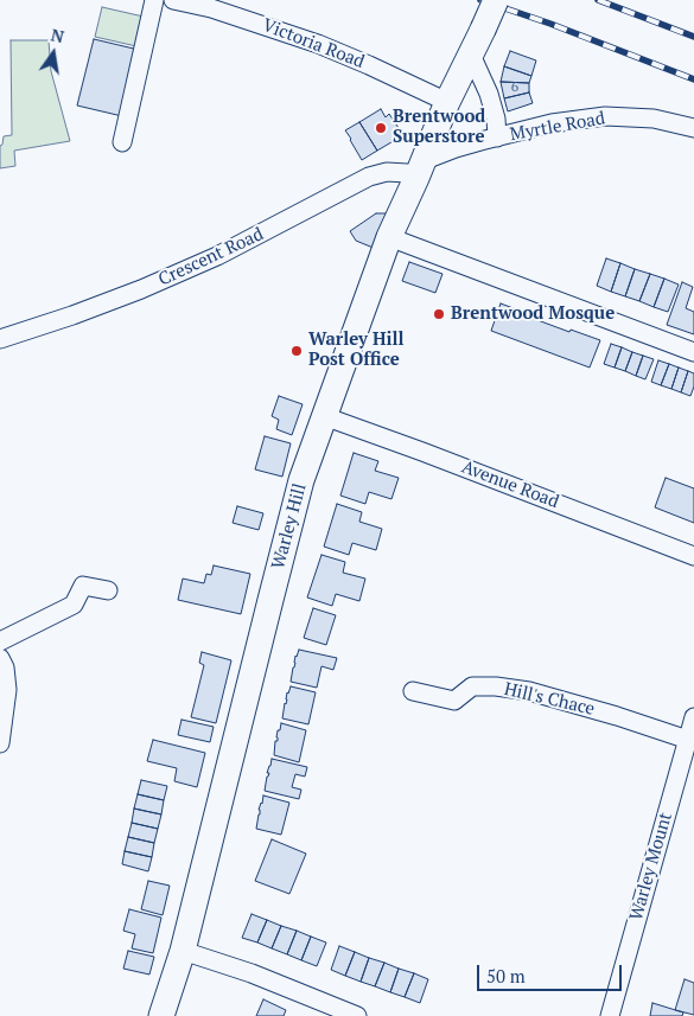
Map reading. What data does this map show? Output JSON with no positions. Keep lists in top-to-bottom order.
{
  "streets": {
    "main road": ["Warley Hill"],
    "street": [
      "Victoria Road",
      "Myrtle Road",
      "Crescent Road",
      "Avenue Road",
      "Hill's Chace",
      "Warley Mount"
    ]
  },
  "crossings": [
    ["Victoria Road", "Warley Hill"],
    ["Myrtle Road", "Crescent Road"],
    ["Myrtle Road", "Warley Hill"],
    ["Crescent Road", "Warley Hill"],
    ["Avenue Road", "Warley Hill"],
    ["Hill's Chace", "Warley Mount"]
  ],
  "places": ["Brentwood Superstore", "Brentwood Mosque", "Warley Hill Post Office"],
  "house_numbers": ["6"],
  "scale_bar": "50 m",
  "north": "top"
}
